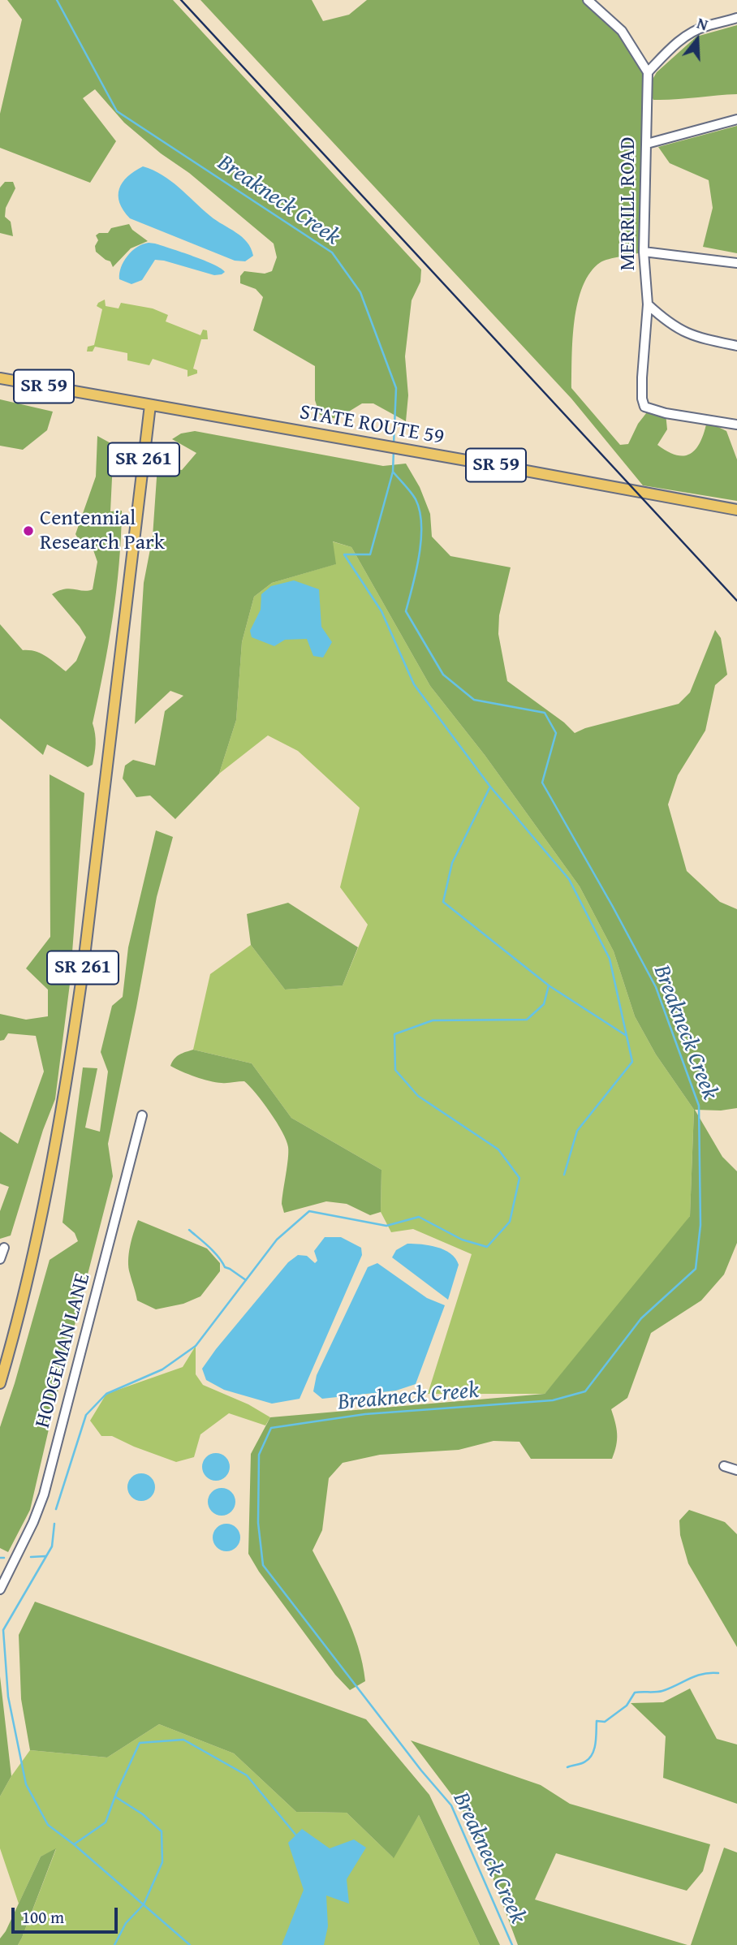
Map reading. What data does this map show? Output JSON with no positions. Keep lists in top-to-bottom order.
{
  "streets": {
    "main road": ["SR 59", "STATE ROUTE 59", "SR 261"],
    "street": ["MERRILL ROAD", "HODGEMAN LANE"]
  },
  "crossings": [
    ["STATE ROUTE 59", "SR 261"]
  ],
  "water": ["Breakneck Creek"],
  "places": ["Centennial Research Park"],
  "scale_bar": "100 m",
  "north": "top"
}
